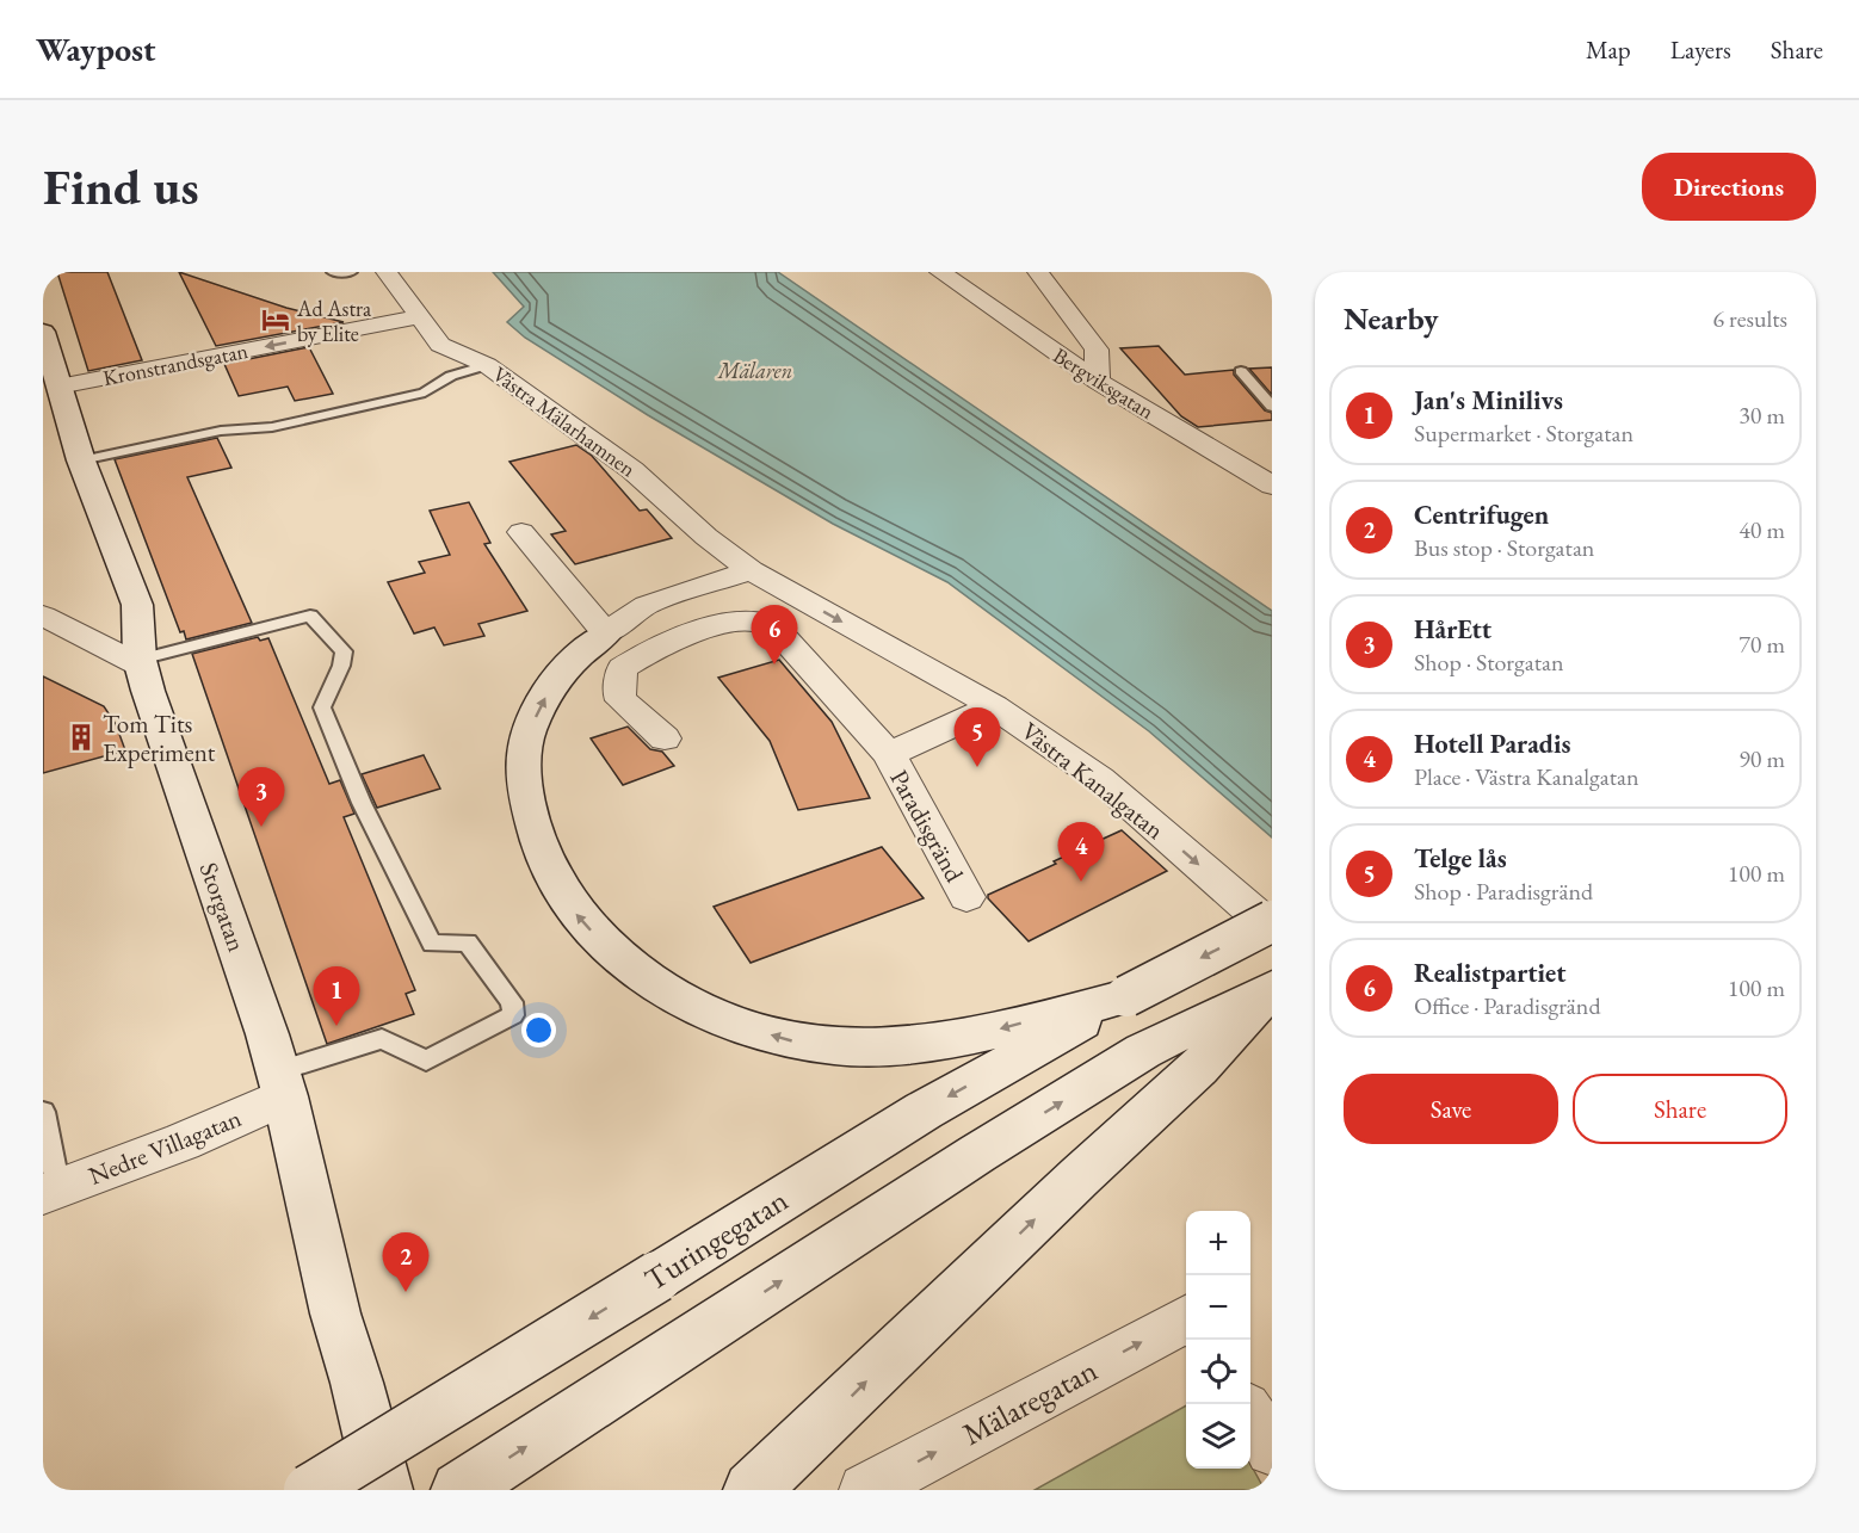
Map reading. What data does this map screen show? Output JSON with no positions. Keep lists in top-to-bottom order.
{
  "streets": {
    "main road": ["Storgatan", "Turingegatan"],
    "street": [
      "Kronstrandsgatan",
      "Bergviksgatan",
      "Västra Mälarhamnen",
      "Västra Kanalgatan",
      "Paradisgränd",
      "Nedre Villagatan",
      "Mälaregatan"
    ]
  },
  "crossings": [
    ["Kronstrandsgatan", "Västra Mälarhamnen"],
    ["Kronstrandsgatan", "Storgatan"],
    ["Västra Mälarhamnen", "Västra Kanalgatan"],
    ["Västra Kanalgatan", "Paradisgränd"],
    ["Storgatan", "Nedre Villagatan"]
  ],
  "one_way": ["Kronstrandsgatan", "Västra Kanalgatan", "Mälaregatan"],
  "water": ["Mälaren"],
  "places": {
    "hotel": ["Ad Astra by Elite"],
    "building": ["Tom Tits Experiment"]
  },
  "page": {
    "header": "Waypost",
    "nav": ["Map", "Layers", "Share"],
    "buttons": [
      "Directions",
      ["Save", "Share"]
    ],
    "title": "Find us",
    "heading": ["Nearby", "6 results"],
    "list": [
      {
        "mark": "1",
        "name": "Jan's Minilivs",
        "note": "Supermarket · Storgatan",
        "value": "30 m"
      },
      {
        "mark": "2",
        "name": "Centrifugen",
        "note": "Bus stop · Storgatan",
        "value": "40 m"
      },
      {
        "mark": "3",
        "name": "HårEtt",
        "note": "Shop · Storgatan",
        "value": "70 m"
      },
      {
        "mark": "4",
        "name": "Hotell Paradis",
        "note": "Place · Västra Kanalgatan",
        "value": "90 m"
      },
      {
        "mark": "5",
        "name": "Telge lås",
        "note": "Shop · Paradisgränd",
        "value": "100 m"
      },
      {
        "mark": "6",
        "name": "Realistpartiet",
        "note": "Office · Paradisgränd",
        "value": "100 m"
      }
    ],
    "pins": [
      "6",
      "5",
      "3",
      "4",
      "1",
      "2"
    ],
    "map_buttons": ["+", "−"]
  }
}
